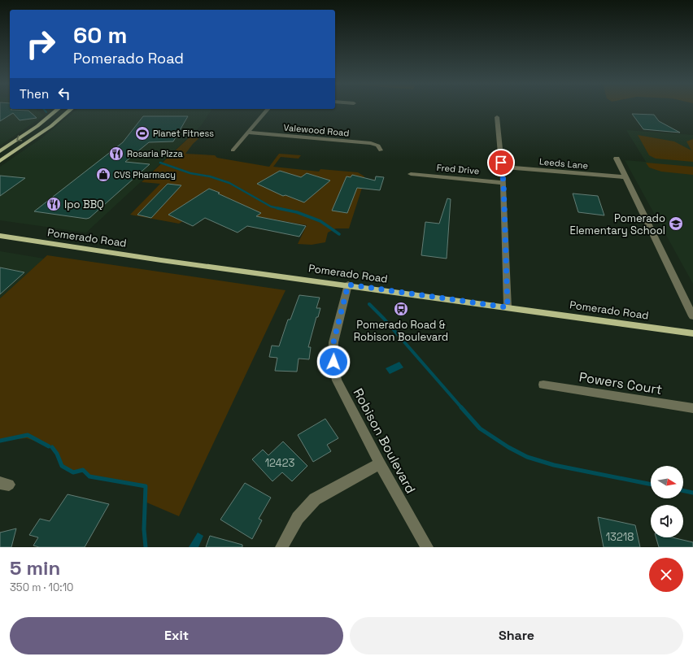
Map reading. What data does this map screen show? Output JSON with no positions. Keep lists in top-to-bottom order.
{
  "streets": {
    "main road": ["Pomerado Road"],
    "street": [
      "Valewood Road",
      "Leeds Lane",
      "Fred Drive",
      "Powers Court",
      "Robison Boulevard"
    ]
  },
  "crossings": [
    ["Pomerado Road", "Robison Boulevard"]
  ],
  "places": {
    "sports": ["Planet Fitness"],
    "restaurant": ["Rosaria Pizza", "Ipo BBQ"],
    "shop": ["CVS Pharmacy"],
    "school or university": ["Pomerado Elementary School"],
    "bus stop": ["Pomerado Road & Robison Boulevard"]
  },
  "house_numbers": ["12423", "13218"],
  "north": "right",
  "page": {
    "turn": ["60 m", "Pomerado Road"],
    "then": "Then",
    "heading": ["5 min", "350 m · 10:10"],
    "buttons": ["Exit", "Share"]
  }
}
